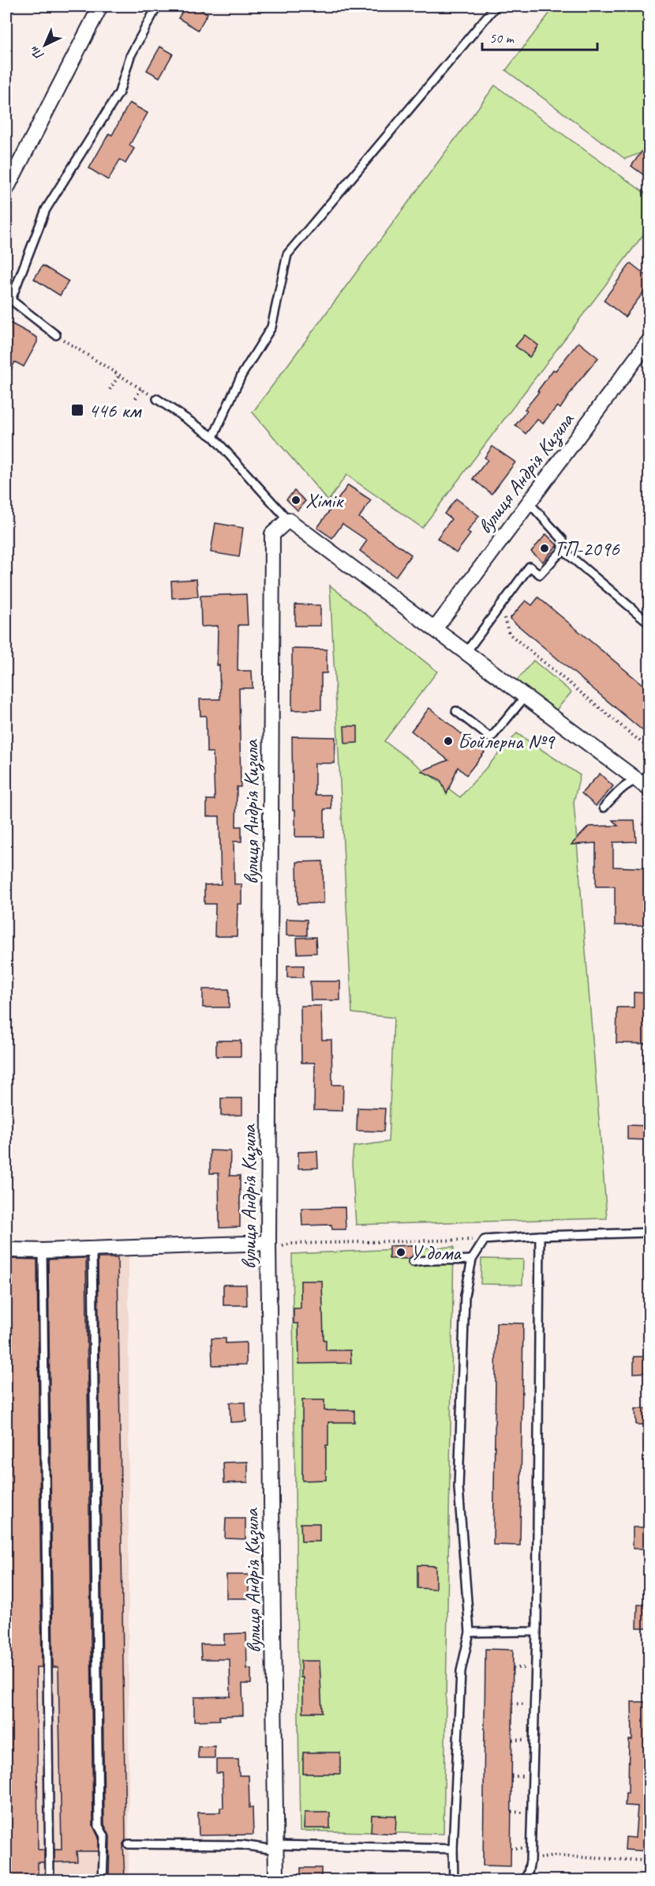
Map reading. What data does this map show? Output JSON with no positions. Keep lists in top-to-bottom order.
{
  "streets": {
    "street": ["вулиця Андрія Кизила"]
  },
  "places": {
    "transit": ["446 км"],
    "other": [
      "Хімік",
      "ТП-2096",
      "Бойлерна №9",
      "У дома"
    ]
  },
  "scale_bar": "50 m",
  "north": "bottom left"
}
